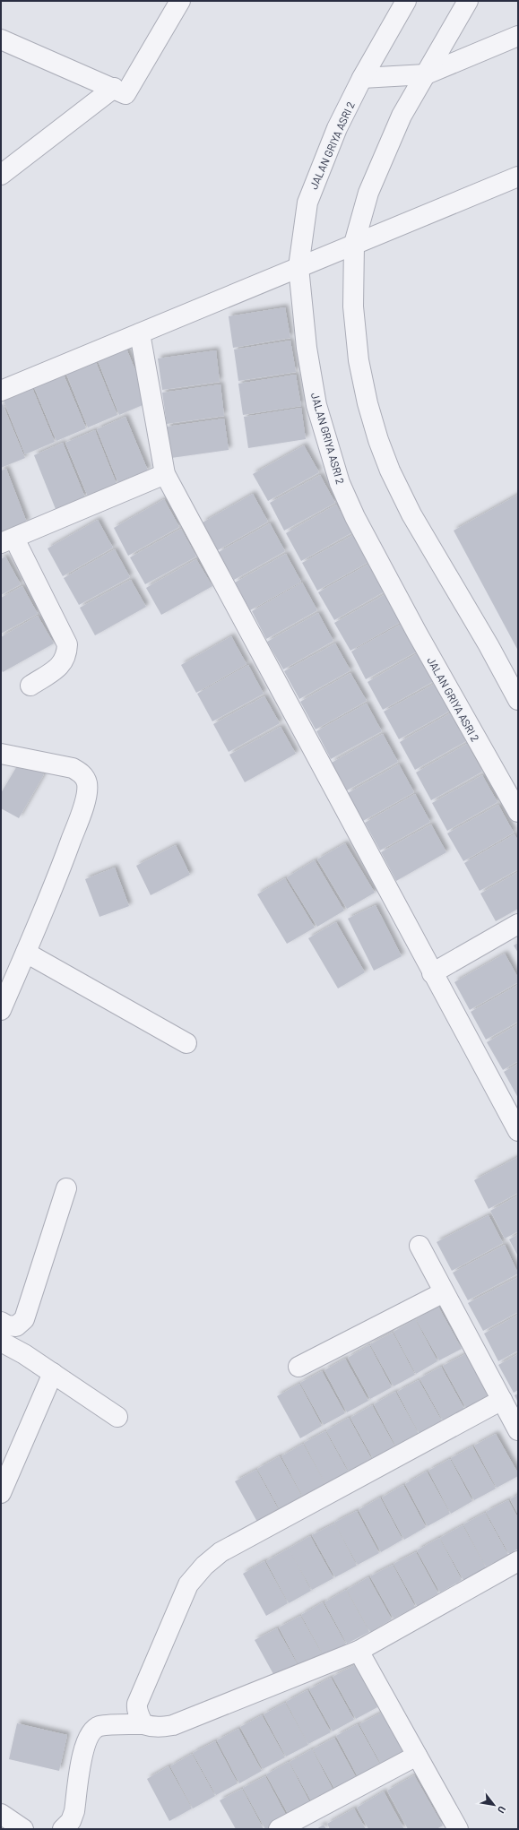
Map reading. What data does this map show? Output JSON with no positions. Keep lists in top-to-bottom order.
{
  "streets": {
    "street": ["JALAN GRIYA ASRI 2"]
  },
  "north": "bottom right"
}
